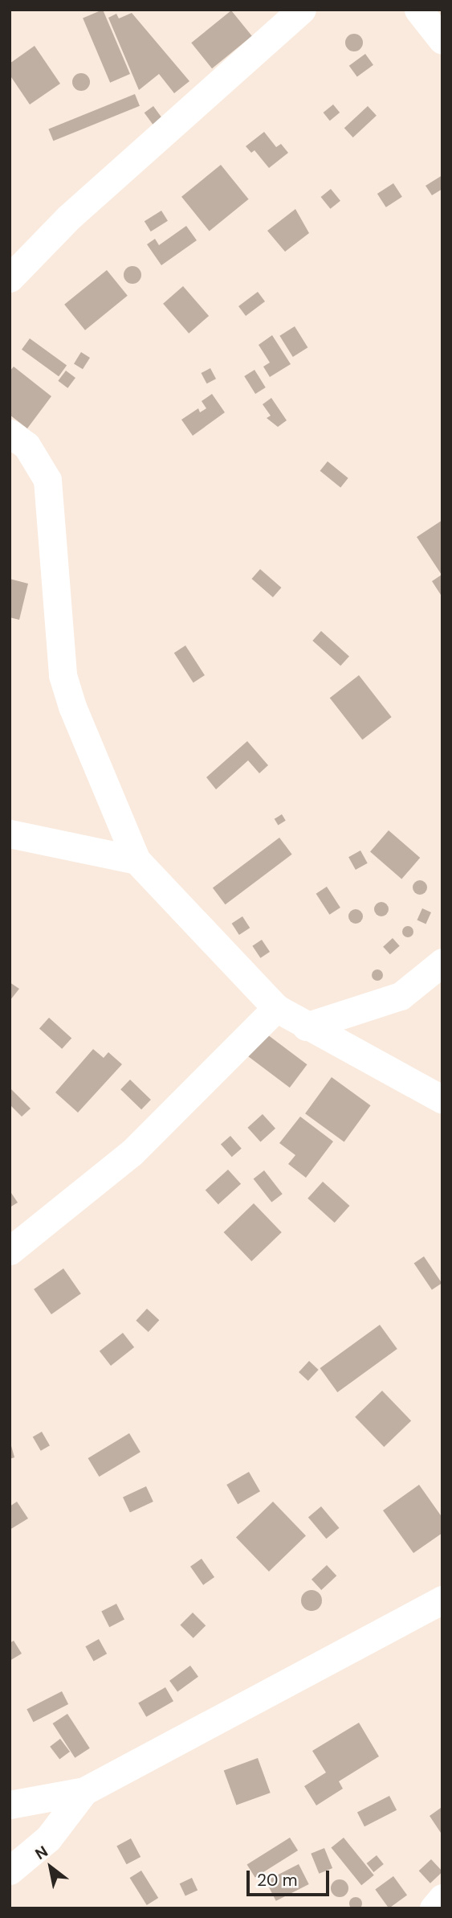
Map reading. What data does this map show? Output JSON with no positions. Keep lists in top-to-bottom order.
{
  "scale_bar": "20 m",
  "north": "top left"
}
